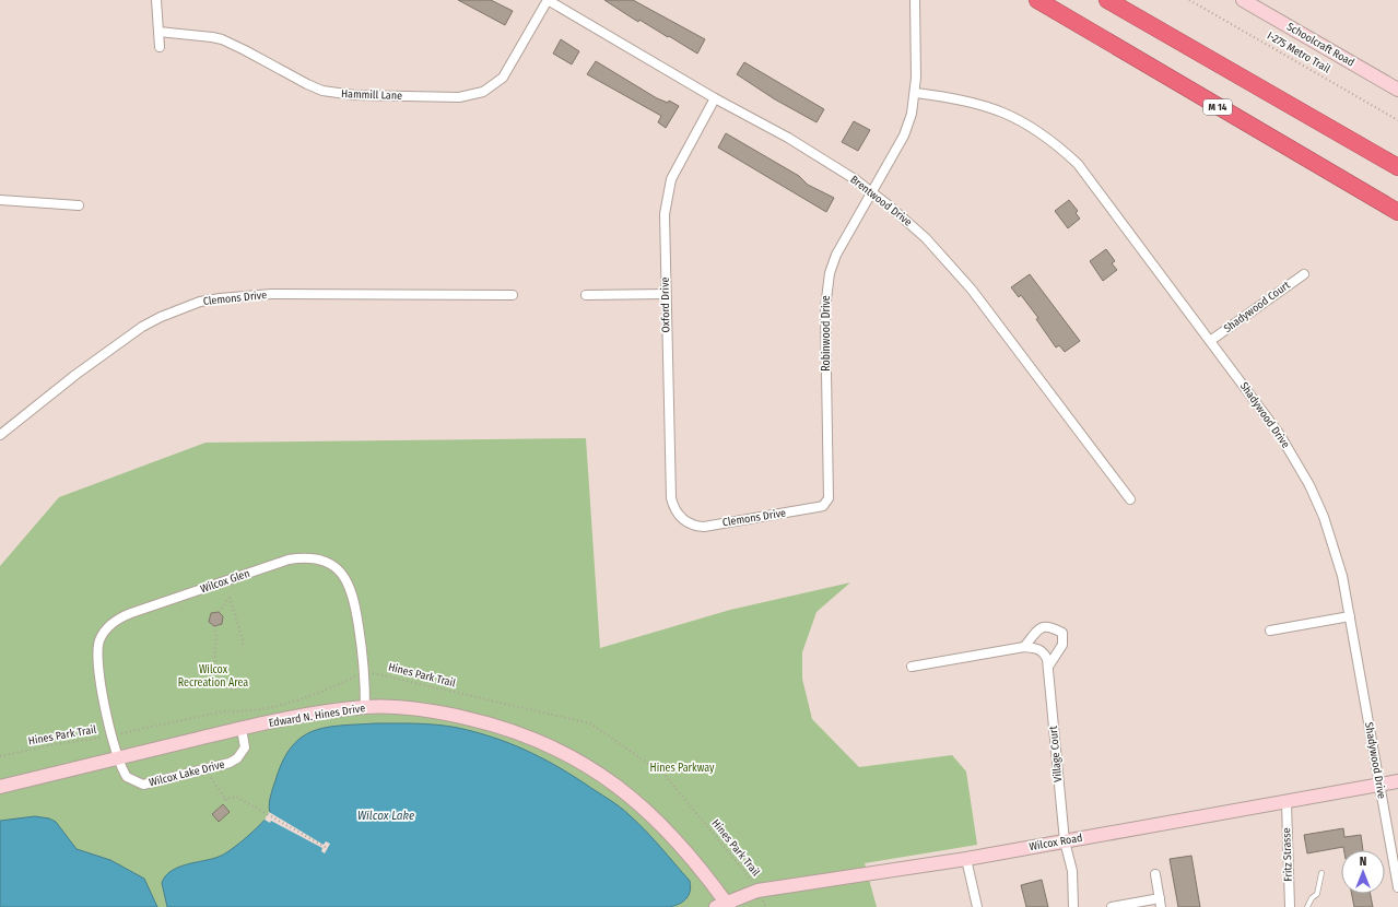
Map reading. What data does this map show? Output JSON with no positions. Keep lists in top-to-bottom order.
{
  "streets": {
    "highway": ["M 14"],
    "street": [
      "Schoolcraft Road",
      "Hammill Lane",
      "Brentwood Drive",
      "Clemons Drive",
      "Oxford Drive",
      "Shadywood Court",
      "Robinwood Drive",
      "Shadywood Drive",
      "Wilcox Glen",
      "Edward N. Hines Drive",
      "Village Court",
      "Wilcox Lake Drive",
      "Wilcox Road",
      "Fritz Strasse"
    ],
    "path": ["I-275 Metro Trail", "Hines Park Trail"]
  },
  "crossings": [
    ["Hammill Lane", "Brentwood Drive"],
    ["Brentwood Drive", "Oxford Drive"],
    ["Brentwood Drive", "Robinwood Drive"],
    ["Clemons Drive", "Oxford Drive"],
    ["Clemons Drive", "Robinwood Drive"],
    ["Shadywood Court", "Shadywood Drive"],
    ["Robinwood Drive", "Shadywood Drive"],
    ["Shadywood Drive", "Wilcox Road"],
    ["Wilcox Glen", "Hines Park Trail"],
    ["Wilcox Glen", "Edward N. Hines Drive"],
    ["Wilcox Glen", "Wilcox Lake Drive"],
    ["Hines Park Trail", "Wilcox Road"],
    ["Edward N. Hines Drive", "Wilcox Lake Drive"],
    ["Edward N. Hines Drive", "Wilcox Road"],
    ["Village Court", "Wilcox Road"],
    ["Wilcox Road", "Fritz Strasse"]
  ],
  "water": ["Wilcox Lake"],
  "parks": ["Wilcox Recreation Area", "Hines Parkway"],
  "north": "top"
}
